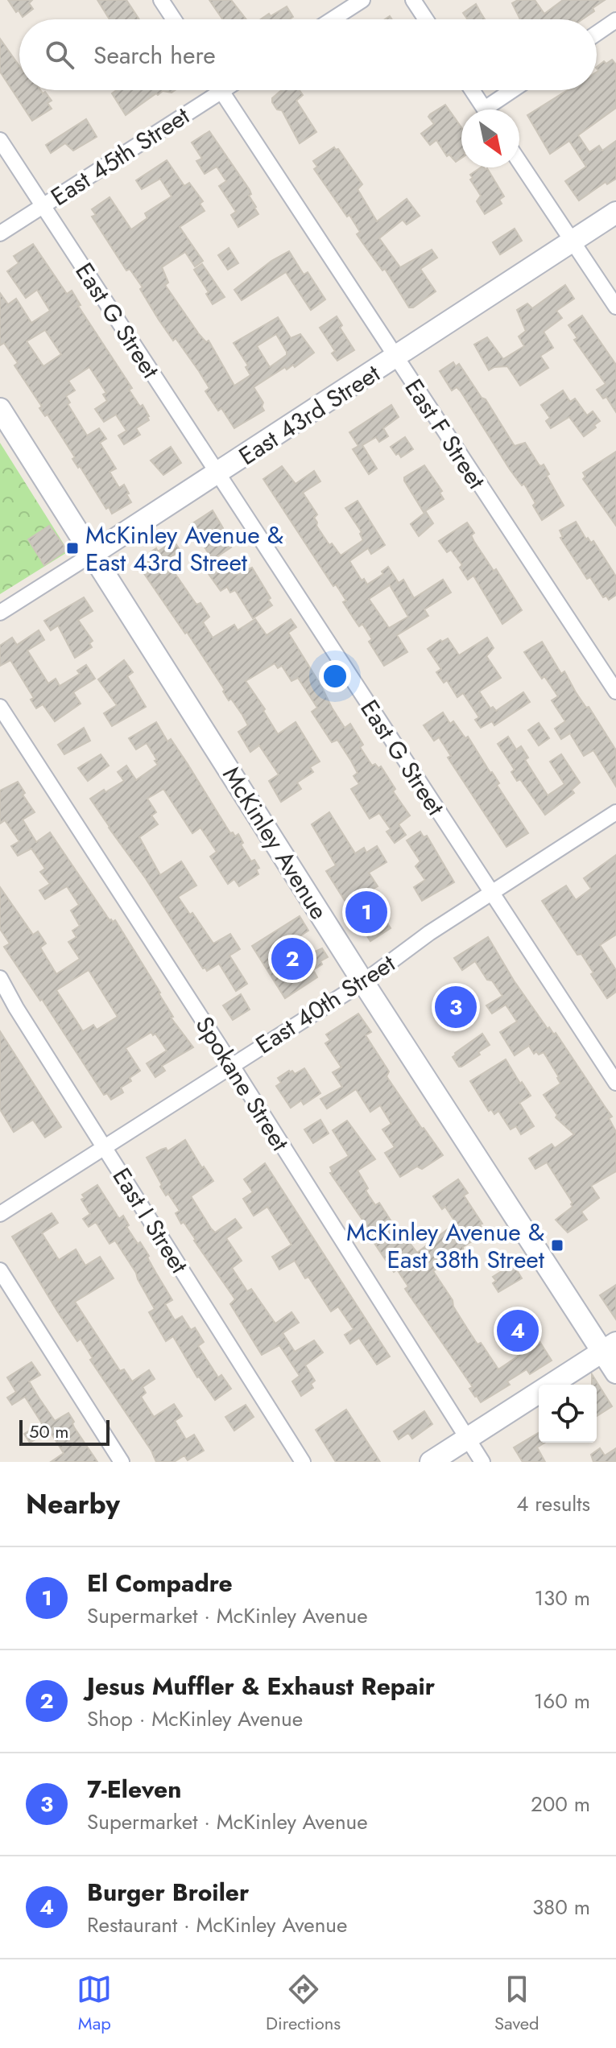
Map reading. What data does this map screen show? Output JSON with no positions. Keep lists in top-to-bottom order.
{
  "streets": {
    "main road": ["East 43rd Street", "McKinley Avenue"],
    "street": [
      "East 45th Street",
      "East G Street",
      "East F Street",
      "East 40th Street",
      "Spokane Street",
      "East I Street"
    ]
  },
  "crossings": [
    ["East 45th Street", "East G Street"],
    ["East G Street", "East 43rd Street"],
    ["East G Street", "East 40th Street"],
    ["East 43rd Street", "East F Street"],
    ["East 43rd Street", "McKinley Avenue"],
    ["McKinley Avenue", "East 40th Street"],
    ["East 40th Street", "Spokane Street"],
    ["East 40th Street", "East I Street"]
  ],
  "places": {
    "transit": ["McKinley Avenue & East 43rd Street", "McKinley Avenue & East 38th Street"]
  },
  "scale_bar": "50 m",
  "north": "bottom right",
  "page": {
    "search": "Search here",
    "pins": [
      "1",
      "2",
      "3",
      "4"
    ],
    "scale": "50 m",
    "heading": ["Nearby", "4 results"],
    "list": [
      {
        "mark": "1",
        "name": "El Compadre",
        "note": "Supermarket · McKinley Avenue",
        "value": "130 m"
      },
      {
        "mark": "2",
        "name": "Jesus Muffler & Exhaust Repair",
        "note": "Shop · McKinley Avenue",
        "value": "160 m"
      },
      {
        "mark": "3",
        "name": "7-Eleven",
        "note": "Supermarket · McKinley Avenue",
        "value": "200 m"
      },
      {
        "mark": "4",
        "name": "Burger Broiler",
        "note": "Restaurant · McKinley Avenue",
        "value": "380 m"
      }
    ],
    "nav": ["Map", "Directions", "Saved"]
  }
}
